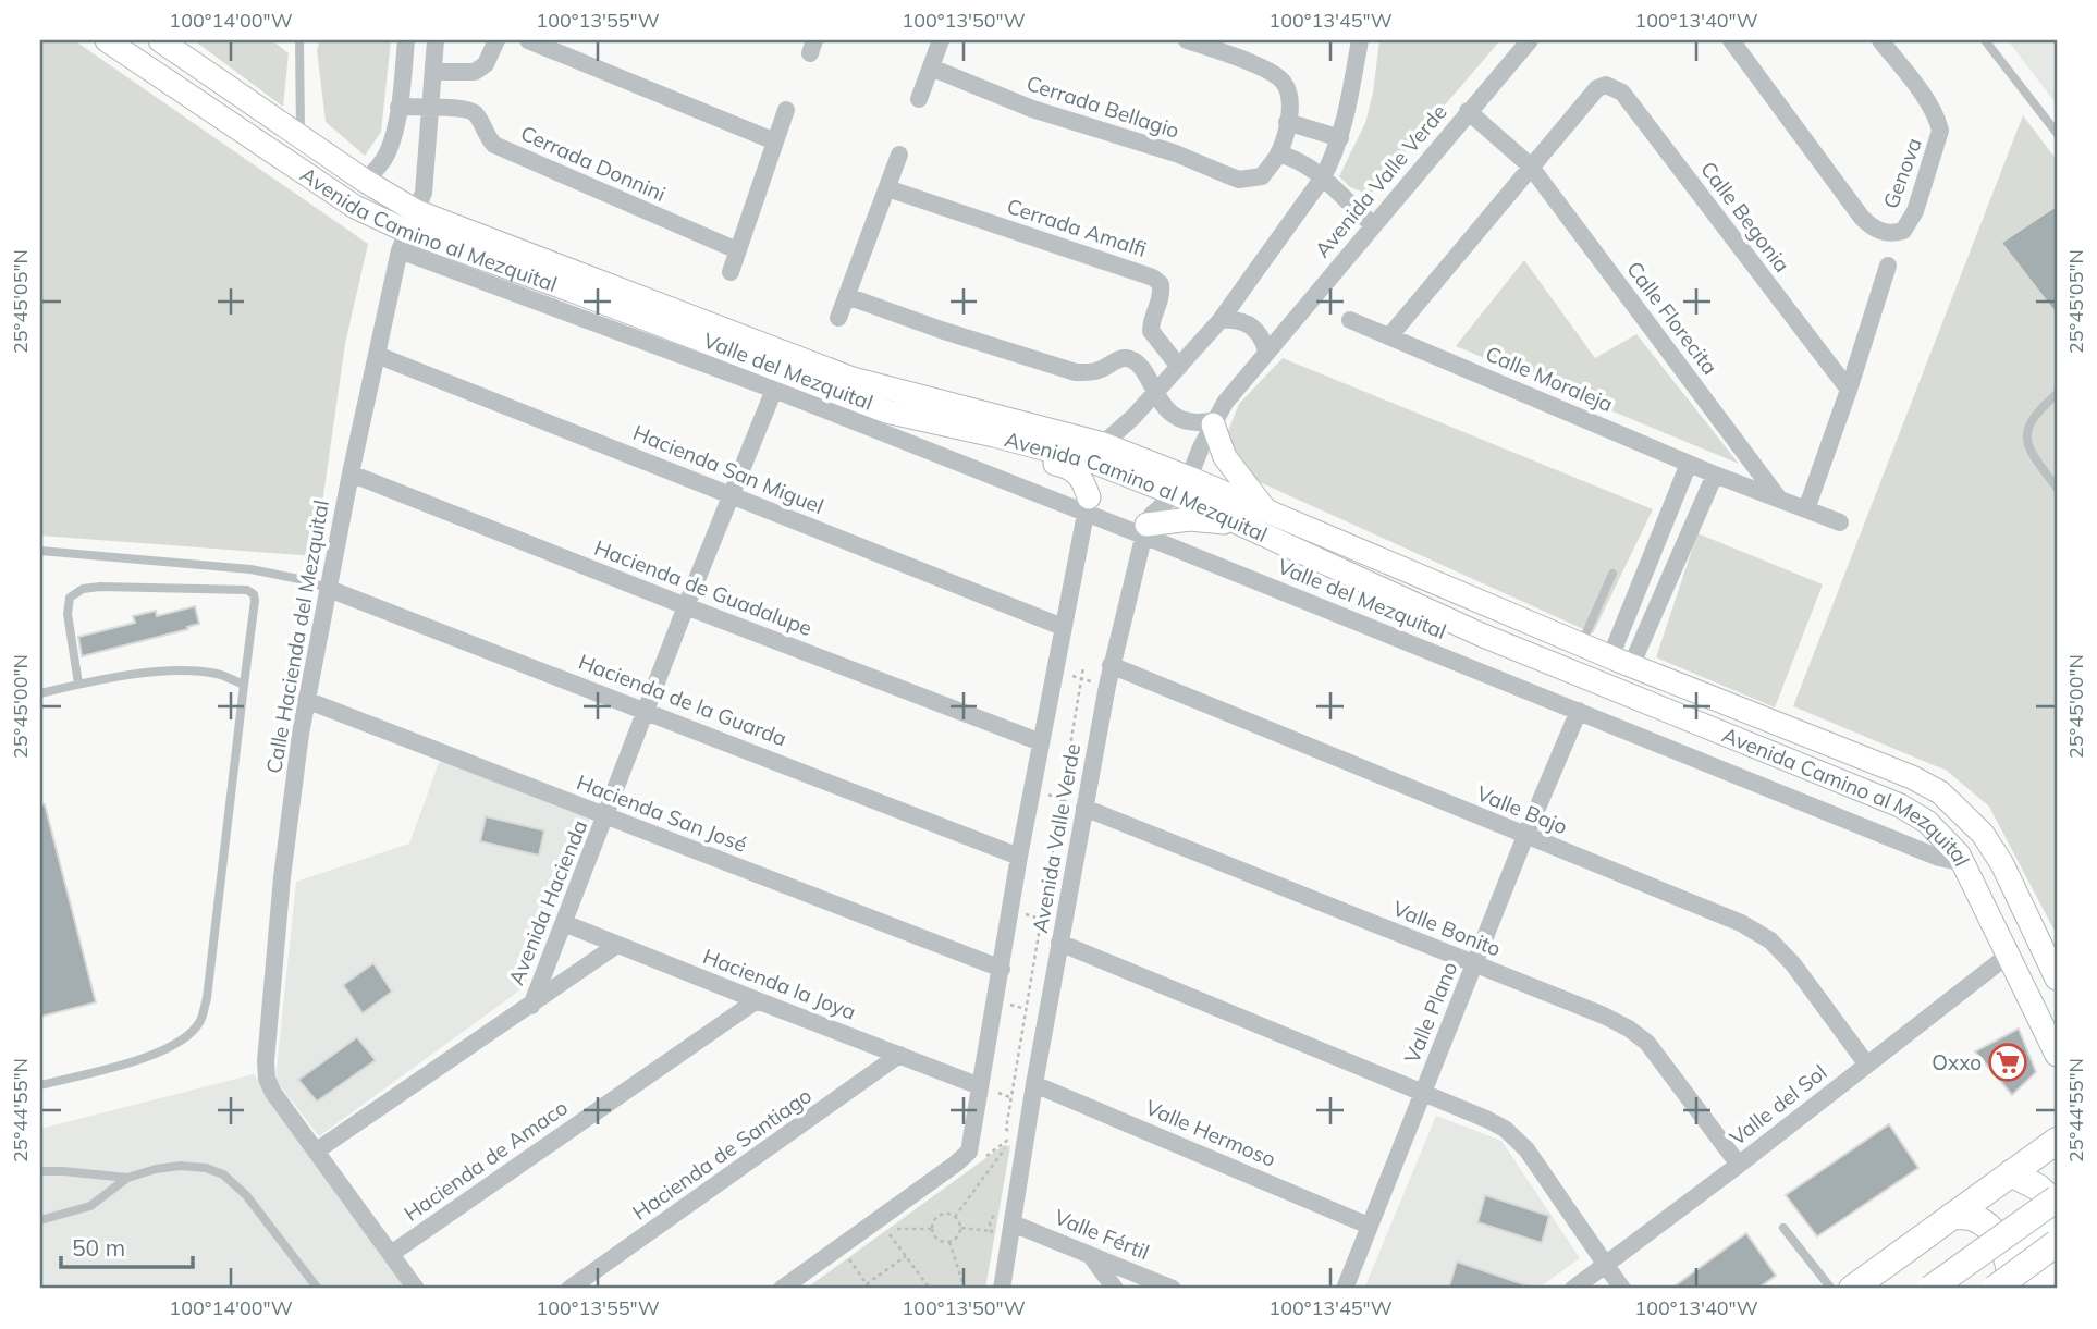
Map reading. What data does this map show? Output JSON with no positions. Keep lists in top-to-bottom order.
{
  "streets": {
    "main road": ["Avenida Camino al Mezquital"],
    "street": [
      "Cerrada Bellagio",
      "Cerrada Donnini",
      "Genova",
      "Avenida Valle Verde",
      "Calle Begonia",
      "Cerrada Amalfi",
      "Calle Florecita",
      "Valle del Mezquital",
      "Calle Moraleja",
      "Hacienda San Miguel",
      "Hacienda de Guadalupe",
      "Calle Hacienda del Mezquital",
      "Hacienda de la Guarda",
      "Valle Bajo",
      "Hacienda San José",
      "Avenida Hacienda",
      "Valle Bonito",
      "Hacienda la Joya",
      "Valle Plano",
      "Valle del Sol",
      "Valle Hermoso",
      "Hacienda de Santiago",
      "Hacienda de Amaco",
      "Valle Fértil"
    ]
  },
  "crossings": [
    ["Cerrada Donnini", "Calle Hacienda del Mezquital"],
    ["Avenida Valle Verde", "Avenida Camino al Mezquital"],
    ["Avenida Valle Verde", "Cerrada Amalfi"],
    ["Avenida Valle Verde", "Calle Florecita"],
    ["Avenida Valle Verde", "Valle del Mezquital"],
    ["Avenida Valle Verde", "Hacienda San Miguel"],
    ["Avenida Valle Verde", "Hacienda de Guadalupe"],
    ["Avenida Valle Verde", "Hacienda de la Guarda"],
    ["Avenida Valle Verde", "Valle Bajo"],
    ["Avenida Valle Verde", "Hacienda San José"],
    ["Avenida Valle Verde", "Valle Bonito"],
    ["Avenida Valle Verde", "Hacienda la Joya"],
    ["Avenida Valle Verde", "Valle Hermoso"],
    ["Avenida Valle Verde", "Valle Fértil"],
    ["Calle Begonia", "Calle Florecita"],
    ["Avenida Camino al Mezquital", "Valle del Mezquital"],
    ["Avenida Camino al Mezquital", "Calle Hacienda del Mezquital"],
    ["Avenida Camino al Mezquital", "Valle del Sol"],
    ["Calle Florecita", "Calle Moraleja"],
    ["Valle del Mezquital", "Calle Hacienda del Mezquital"],
    ["Valle del Mezquital", "Avenida Hacienda"],
    ["Valle del Mezquital", "Valle Plano"],
    ["Hacienda San Miguel", "Calle Hacienda del Mezquital"],
    ["Hacienda San Miguel", "Avenida Hacienda"],
    ["Hacienda de Guadalupe", "Calle Hacienda del Mezquital"],
    ["Hacienda de Guadalupe", "Avenida Hacienda"],
    ["Calle Hacienda del Mezquital", "Hacienda de la Guarda"],
    ["Calle Hacienda del Mezquital", "Hacienda San José"],
    ["Calle Hacienda del Mezquital", "Avenida Hacienda"],
    ["Hacienda de la Guarda", "Avenida Hacienda"],
    ["Valle Bajo", "Valle Plano"],
    ["Valle Bajo", "Valle del Sol"],
    ["Hacienda San José", "Avenida Hacienda"],
    ["Avenida Hacienda", "Hacienda la Joya"],
    ["Valle Bonito", "Valle Plano"],
    ["Valle Bonito", "Valle del Sol"],
    ["Hacienda la Joya", "Hacienda de Santiago"],
    ["Hacienda la Joya", "Hacienda de Amaco"],
    ["Valle Plano", "Valle Hermoso"]
  ],
  "places": {
    "supermarket": ["Oxxo"]
  },
  "scale_bar": "50 m",
  "coordinates": [
    "100°14'00\"W",
    "100°13'55\"W",
    "100°13'50\"W",
    "100°13'45\"W",
    "100°13'40\"W",
    "25°45'05\"N",
    "25°45'00\"N",
    "25°44'55\"N"
  ]
}
